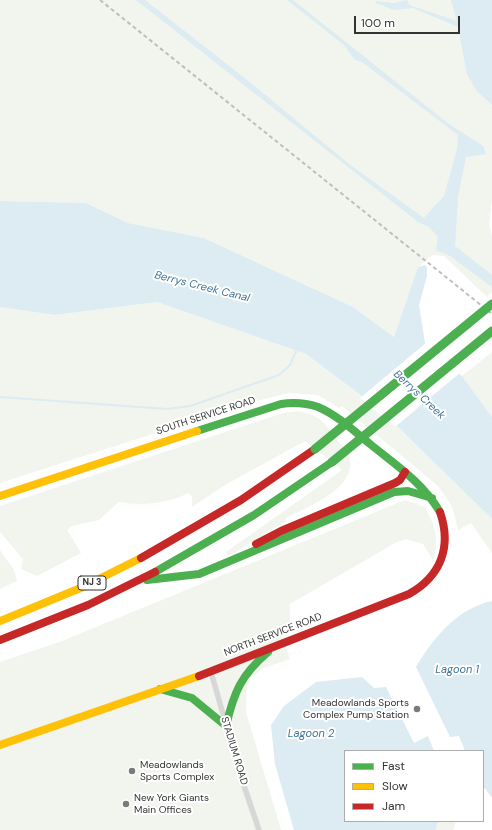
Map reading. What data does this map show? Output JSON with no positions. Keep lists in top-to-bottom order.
{
  "streets": {
    "main road": ["SOUTH SERVICE ROAD", "NJ 3", "NORTH SERVICE ROAD"],
    "street": ["STADIUM ROAD"]
  },
  "crossings": [
    ["SOUTH SERVICE ROAD", "NORTH SERVICE ROAD"],
    ["NORTH SERVICE ROAD", "STADIUM ROAD"]
  ],
  "water": [
    "Berrys Creek Canal",
    "Berrys Creek",
    "Lagoon 1",
    "Lagoon 2"
  ],
  "places": ["Meadowlands Sports Complex Pump Station", "Meadowlands Sports Complex", "New York Giants Main Offices"],
  "legend": ["Fast", "Slow", "Jam"],
  "scale_bar": "100 m"
}
